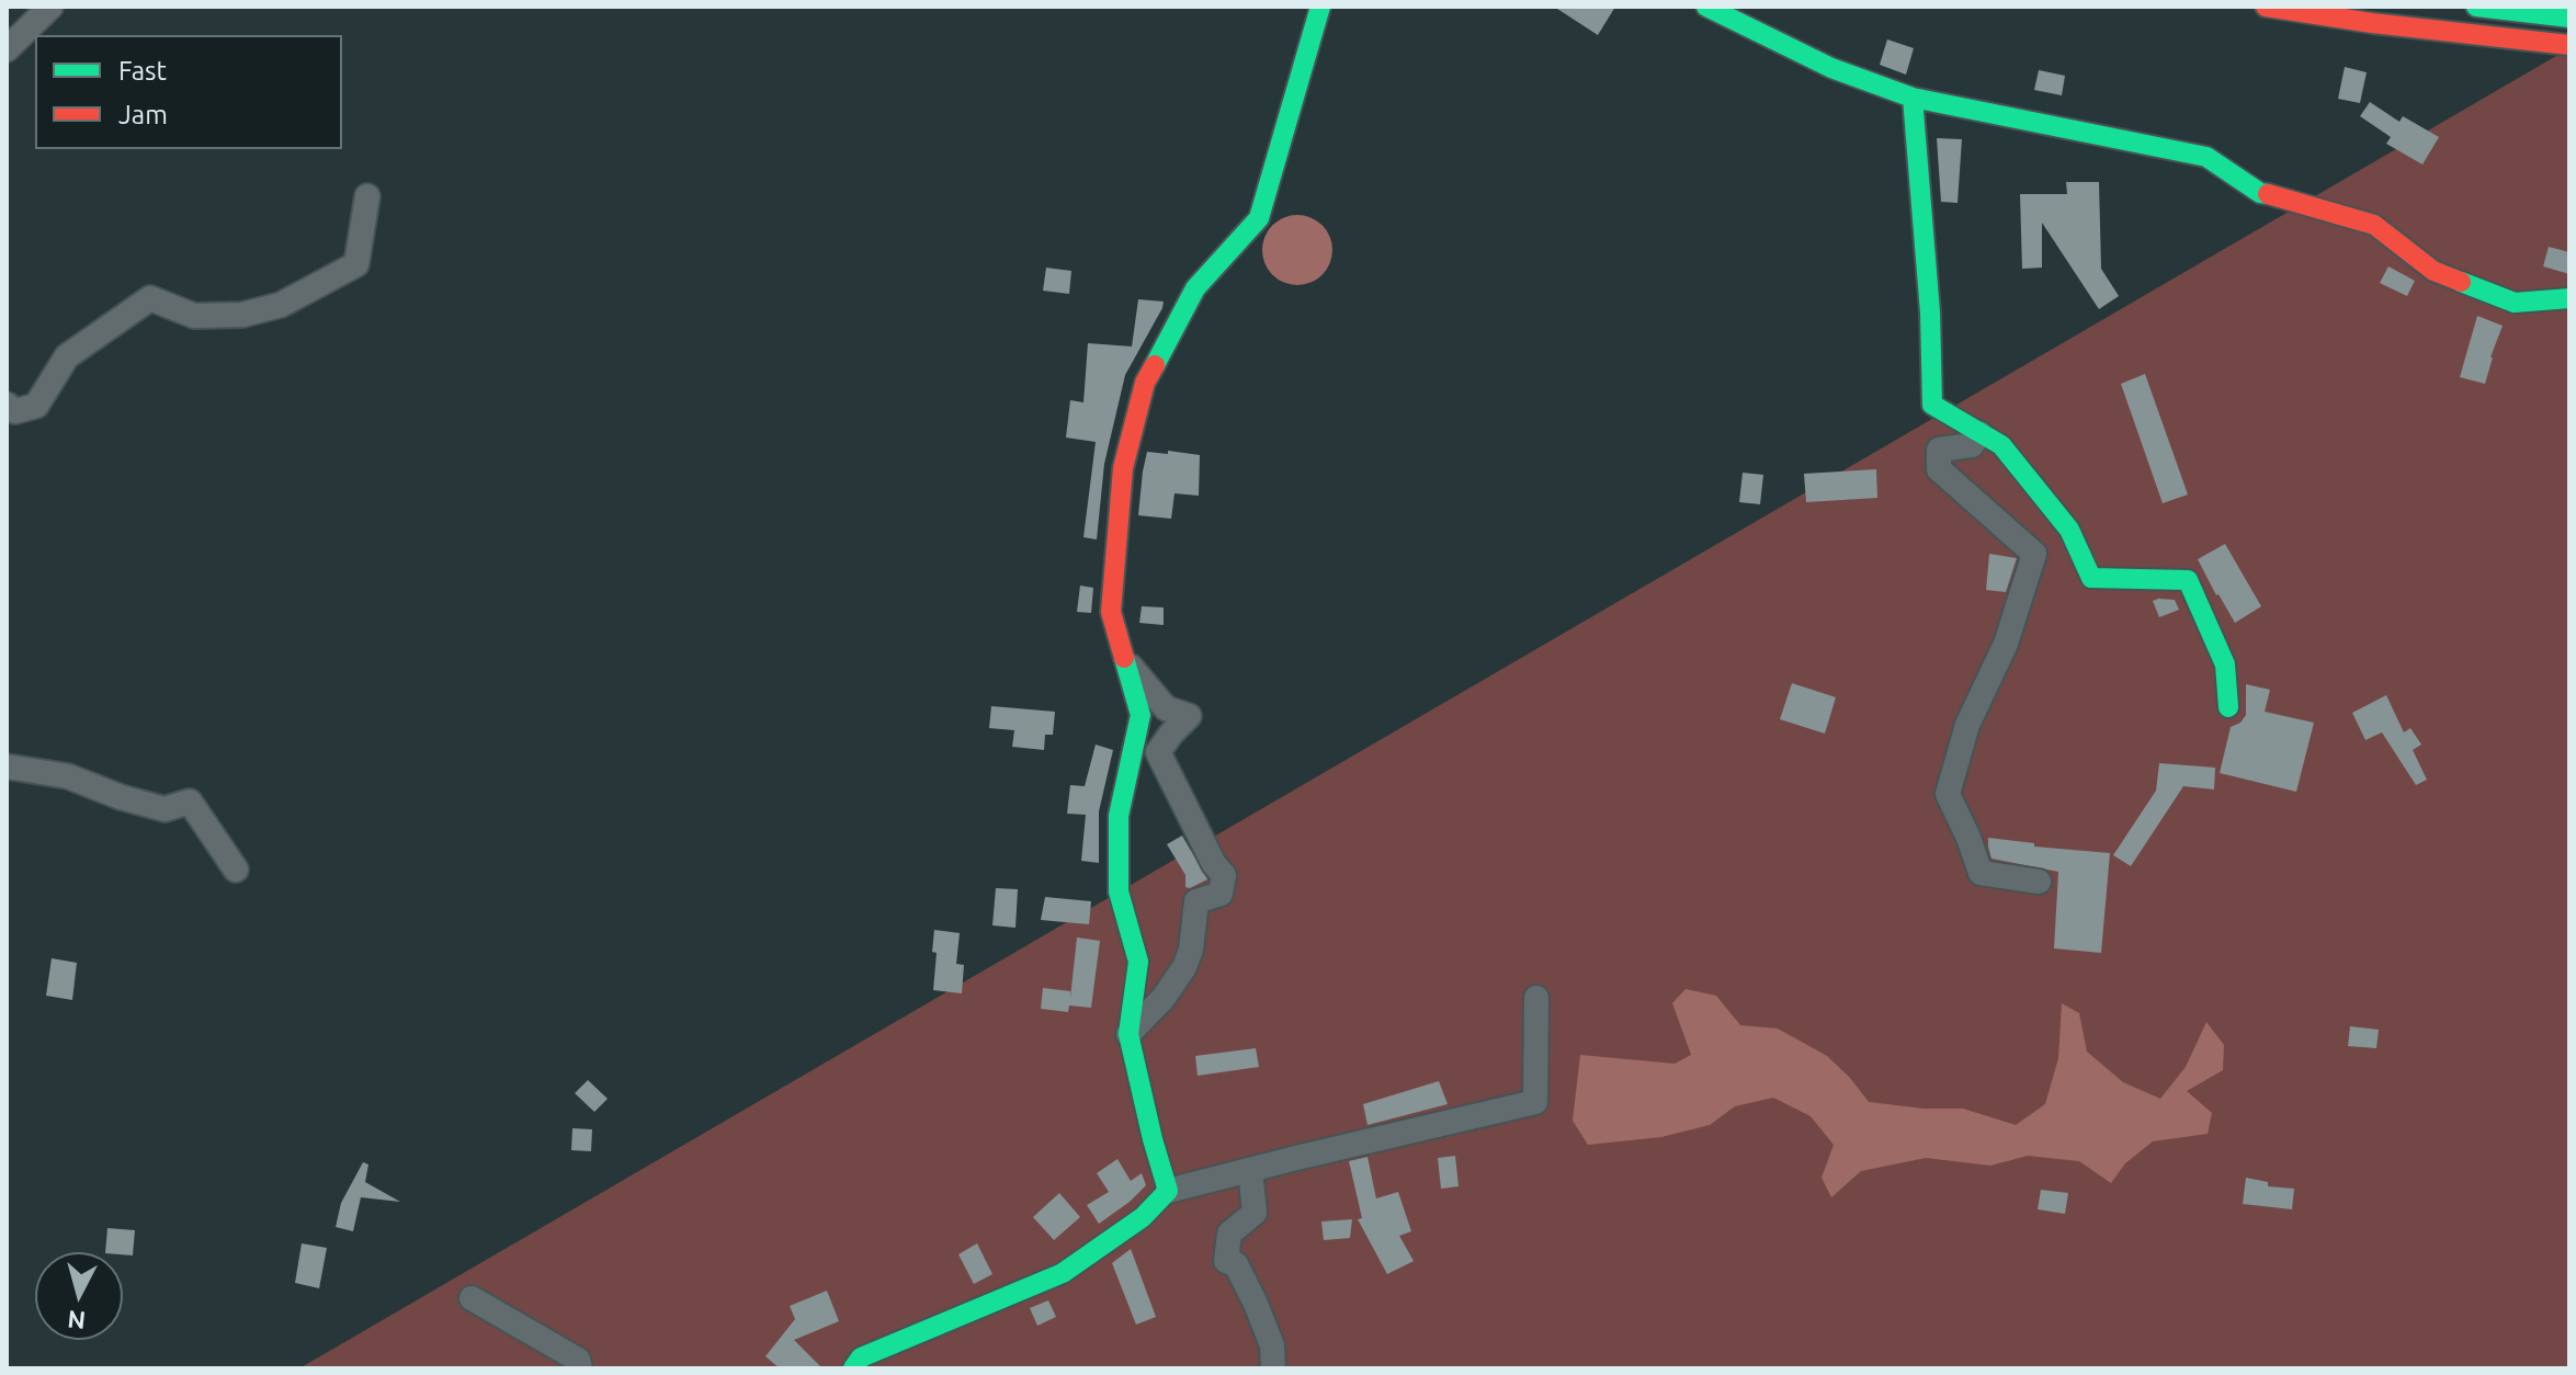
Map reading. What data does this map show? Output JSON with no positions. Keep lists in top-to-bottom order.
{
  "legend": ["Fast", "Jam"],
  "north": "bottom"
}
